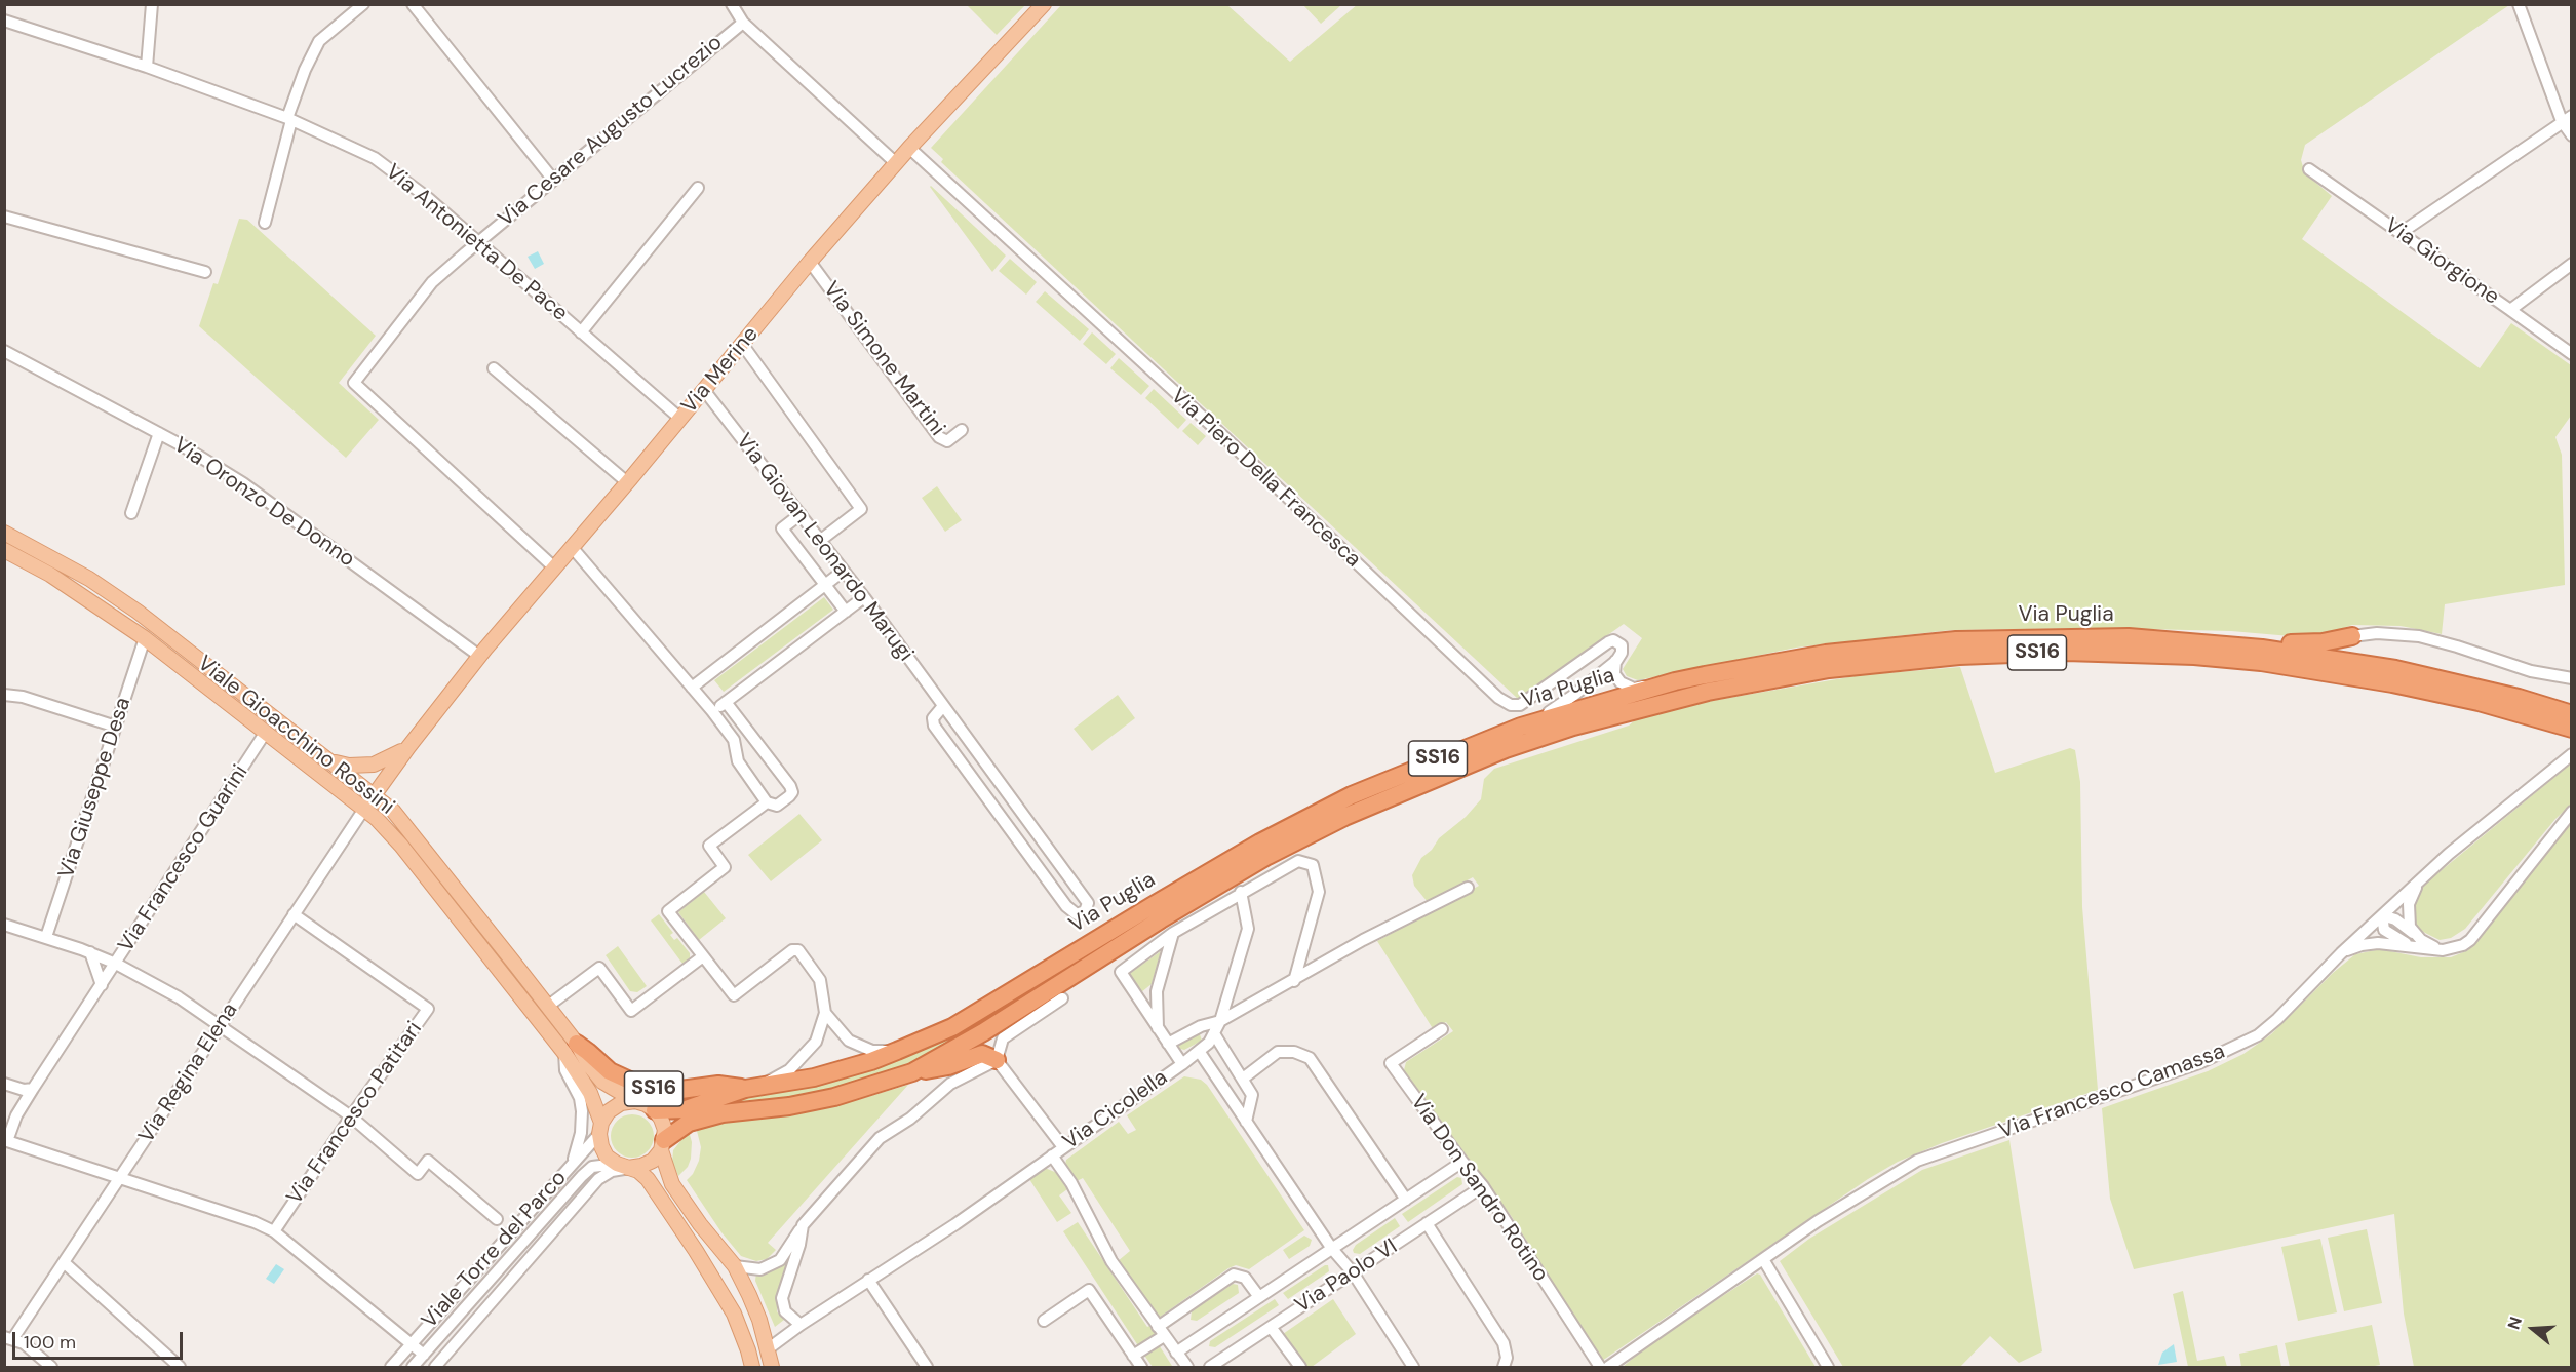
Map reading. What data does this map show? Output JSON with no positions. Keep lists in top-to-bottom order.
{
  "streets": {
    "highway": ["Via Puglia", "SS16"],
    "main road": ["Via Merine", "Viale Gioacchino Rossini"],
    "street": [
      "Via Cesare Augusto Lucrezio",
      "Via Antonietta De Pace",
      "Via Giorgione",
      "Via Simone Martini",
      "Via Piero Della Francesca",
      "Via Oronzo De Donno",
      "Via Giovan Leonardo Marugi",
      "Via Giuseppe Desa",
      "Via Francesco Guarini",
      "Via Regina Elena",
      "Via Francesco Camassa",
      "Via Cicolella",
      "Via Francesco Patitari",
      "Via Don Sandro Rotino",
      "Viale Torre del Parco",
      "Via Paolo VI"
    ]
  },
  "crossings": [
    ["Via Cesare Augusto Lucrezio", "Via Antonietta De Pace"],
    ["Via Cesare Augusto Lucrezio", "Via Merine"],
    ["Via Antonietta De Pace", "Via Merine"],
    ["Via Simone Martini", "Via Merine"],
    ["Via Merine", "Via Piero Della Francesca"],
    ["Via Merine", "Via Oronzo De Donno"],
    ["Via Merine", "Via Giovan Leonardo Marugi"],
    ["Via Merine", "Viale Gioacchino Rossini"],
    ["Via Merine", "Via Regina Elena"],
    ["Via Piero Della Francesca", "Via Puglia"],
    ["Via Puglia", "SS16"],
    ["Via Puglia", "Viale Gioacchino Rossini"],
    ["Via Puglia", "Viale Torre del Parco"],
    ["SS16", "Viale Gioacchino Rossini"],
    ["Viale Gioacchino Rossini", "Via Giuseppe Desa"],
    ["Viale Gioacchino Rossini", "Via Francesco Guarini"],
    ["Viale Gioacchino Rossini", "Via Regina Elena"],
    ["Viale Gioacchino Rossini", "Viale Torre del Parco"],
    ["Via Regina Elena", "Via Francesco Patitari"],
    ["Via Don Sandro Rotino", "Via Paolo VI"]
  ],
  "scale_bar": "100 m",
  "north": "left"
}
